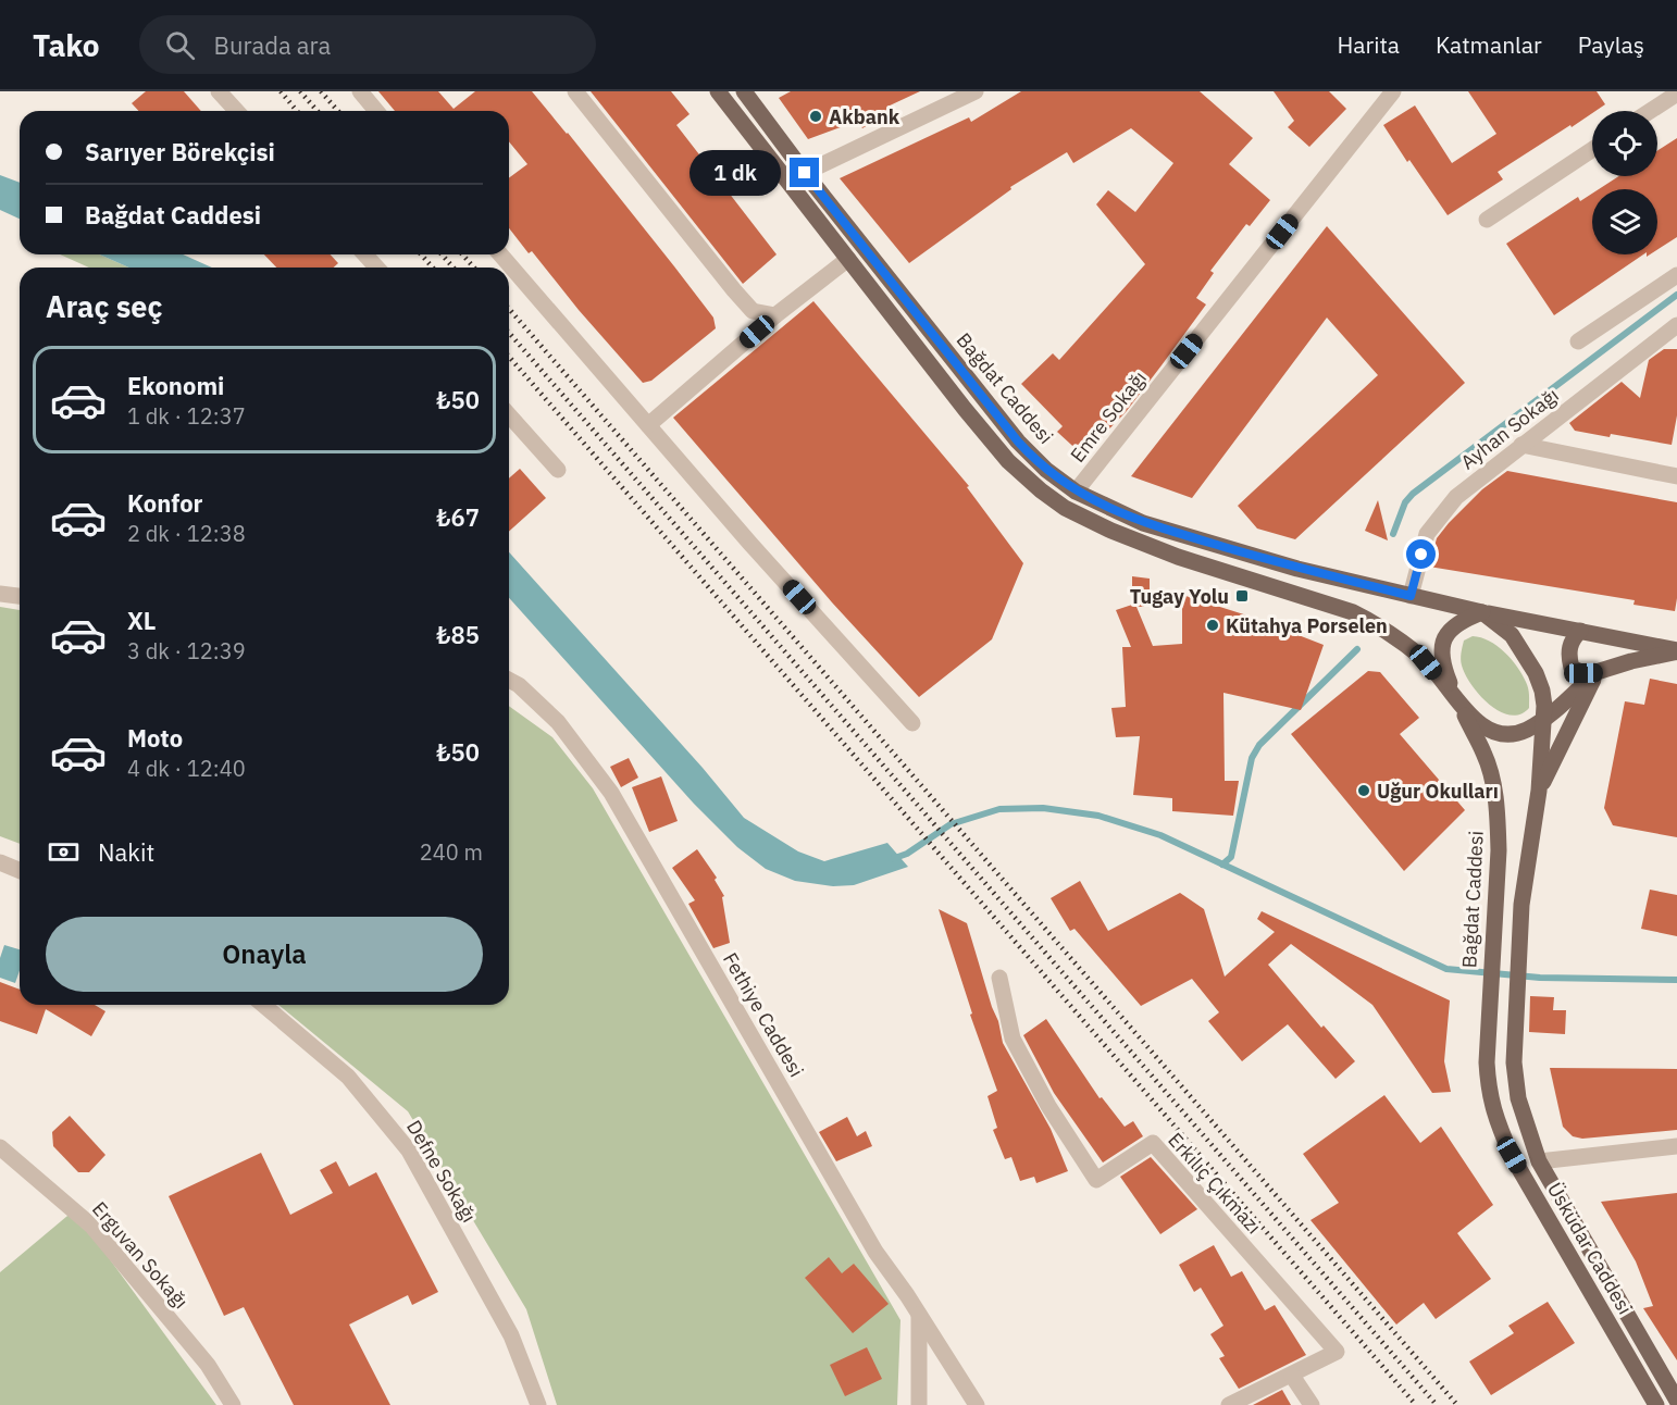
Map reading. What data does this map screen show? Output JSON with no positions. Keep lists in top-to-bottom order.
{
  "streets": {
    "main road": ["Bağdat Caddesi", "Üsküdar Caddesi"],
    "street": [
      "Emre Sokağı",
      "Ayhan Sokağı",
      "Fethiye Caddesi",
      "Defne Sokağı",
      "Erkılıç Çıkmazı",
      "Erguvan Sokağı"
    ]
  },
  "crossings": [
    ["Bağdat Caddesi", "Emre Sokağı"],
    ["Bağdat Caddesi", "Ayhan Sokağı"],
    ["Bağdat Caddesi", "Üsküdar Caddesi"]
  ],
  "places": {
    "other": ["Akbank", "Kütahya Porselen", "Uğur Okulları"],
    "transit": ["Tugay Yolu"]
  },
  "page": {
    "header": "Tako",
    "search": "Burada ara",
    "nav": ["Harita", "Katmanlar", "Paylaş"],
    "banner": ["Sarıyer Börekçisi", "Bağdat Caddesi"],
    "bubble": "1 dk",
    "heading": "Araç seç",
    "list": [
      {
        "name": "Ekonomi",
        "note": "1 dk · 12:37",
        "value": "₺50"
      },
      {
        "name": "Konfor",
        "note": "2 dk · 12:38",
        "value": "₺67"
      },
      {
        "name": "XL",
        "note": "3 dk · 12:39",
        "value": "₺85"
      },
      {
        "name": "Moto",
        "note": "4 dk · 12:40",
        "value": "₺50"
      }
    ],
    "pay": ["Nakit", "240 m"],
    "buttons": "Onayla"
  }
}
